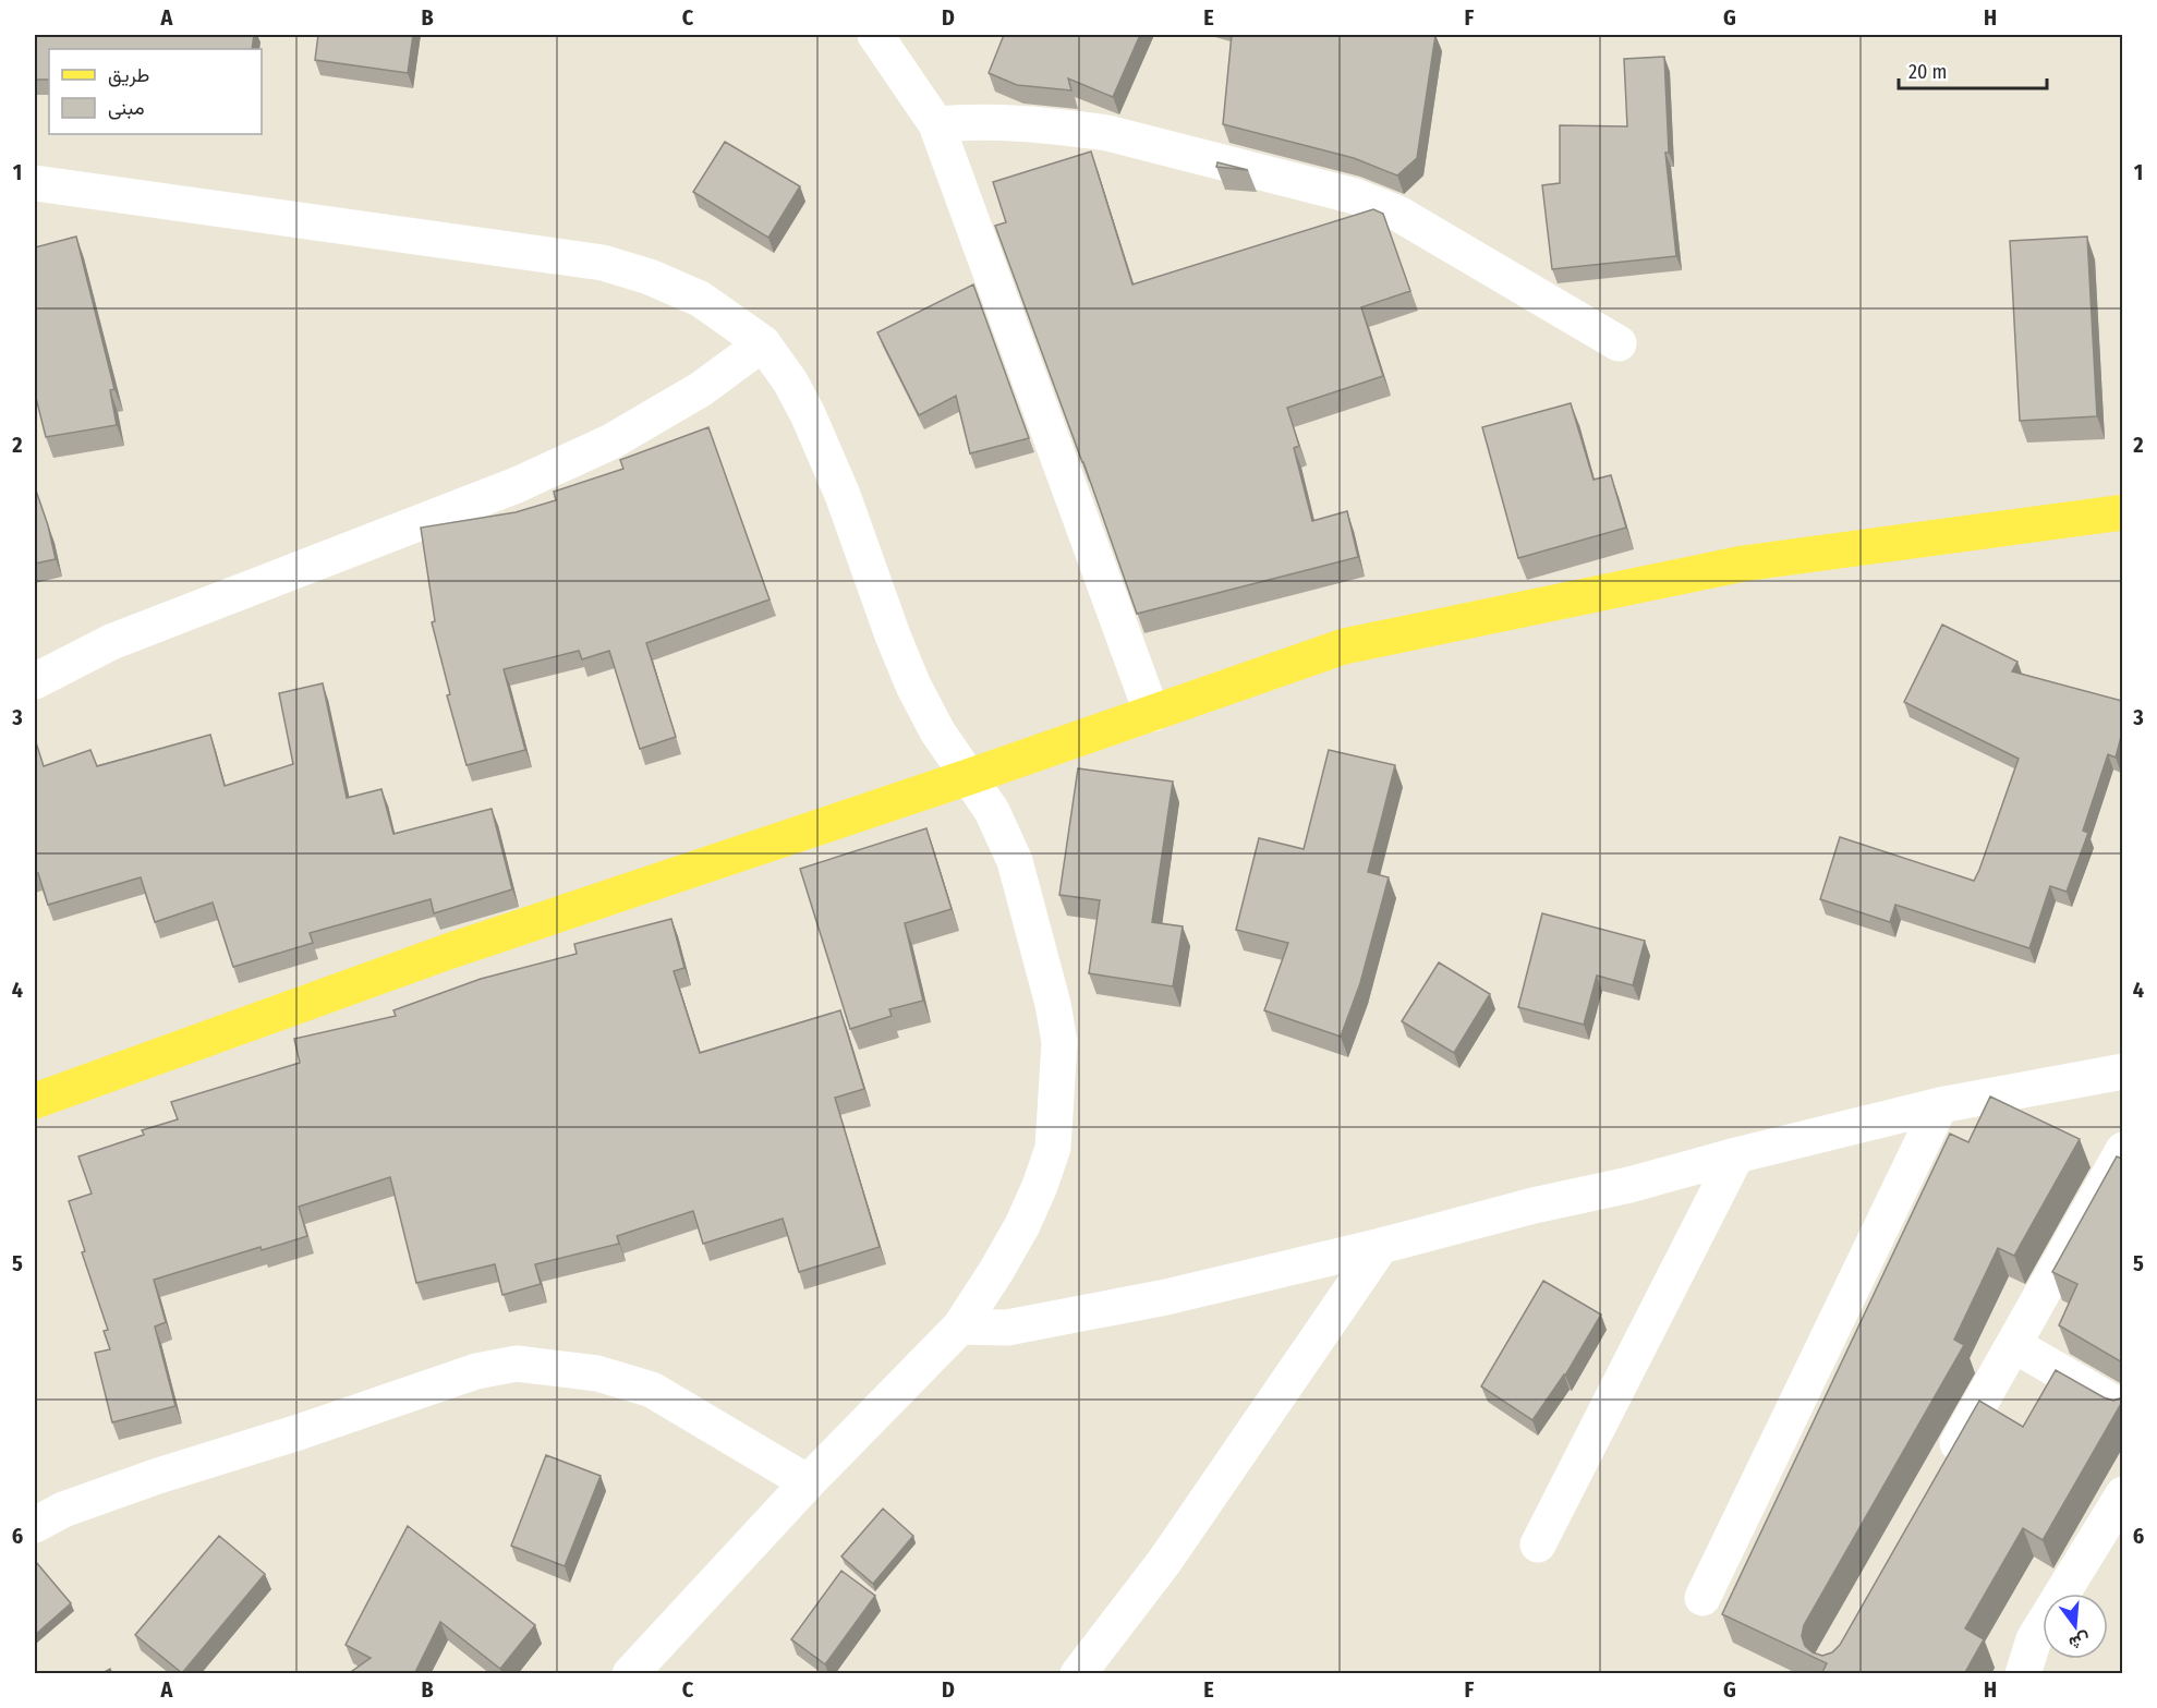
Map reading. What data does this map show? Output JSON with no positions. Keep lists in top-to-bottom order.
{
  "legend": ["طريق", "مبنى"],
  "scale_bar": "20 m",
  "north": "bottom",
  "grid": {
    "columns": [
      "A",
      "B",
      "C",
      "D",
      "E",
      "F",
      "G",
      "H"
    ],
    "rows": [
      "1",
      "2",
      "3",
      "4",
      "5",
      "6"
    ]
  }
}
